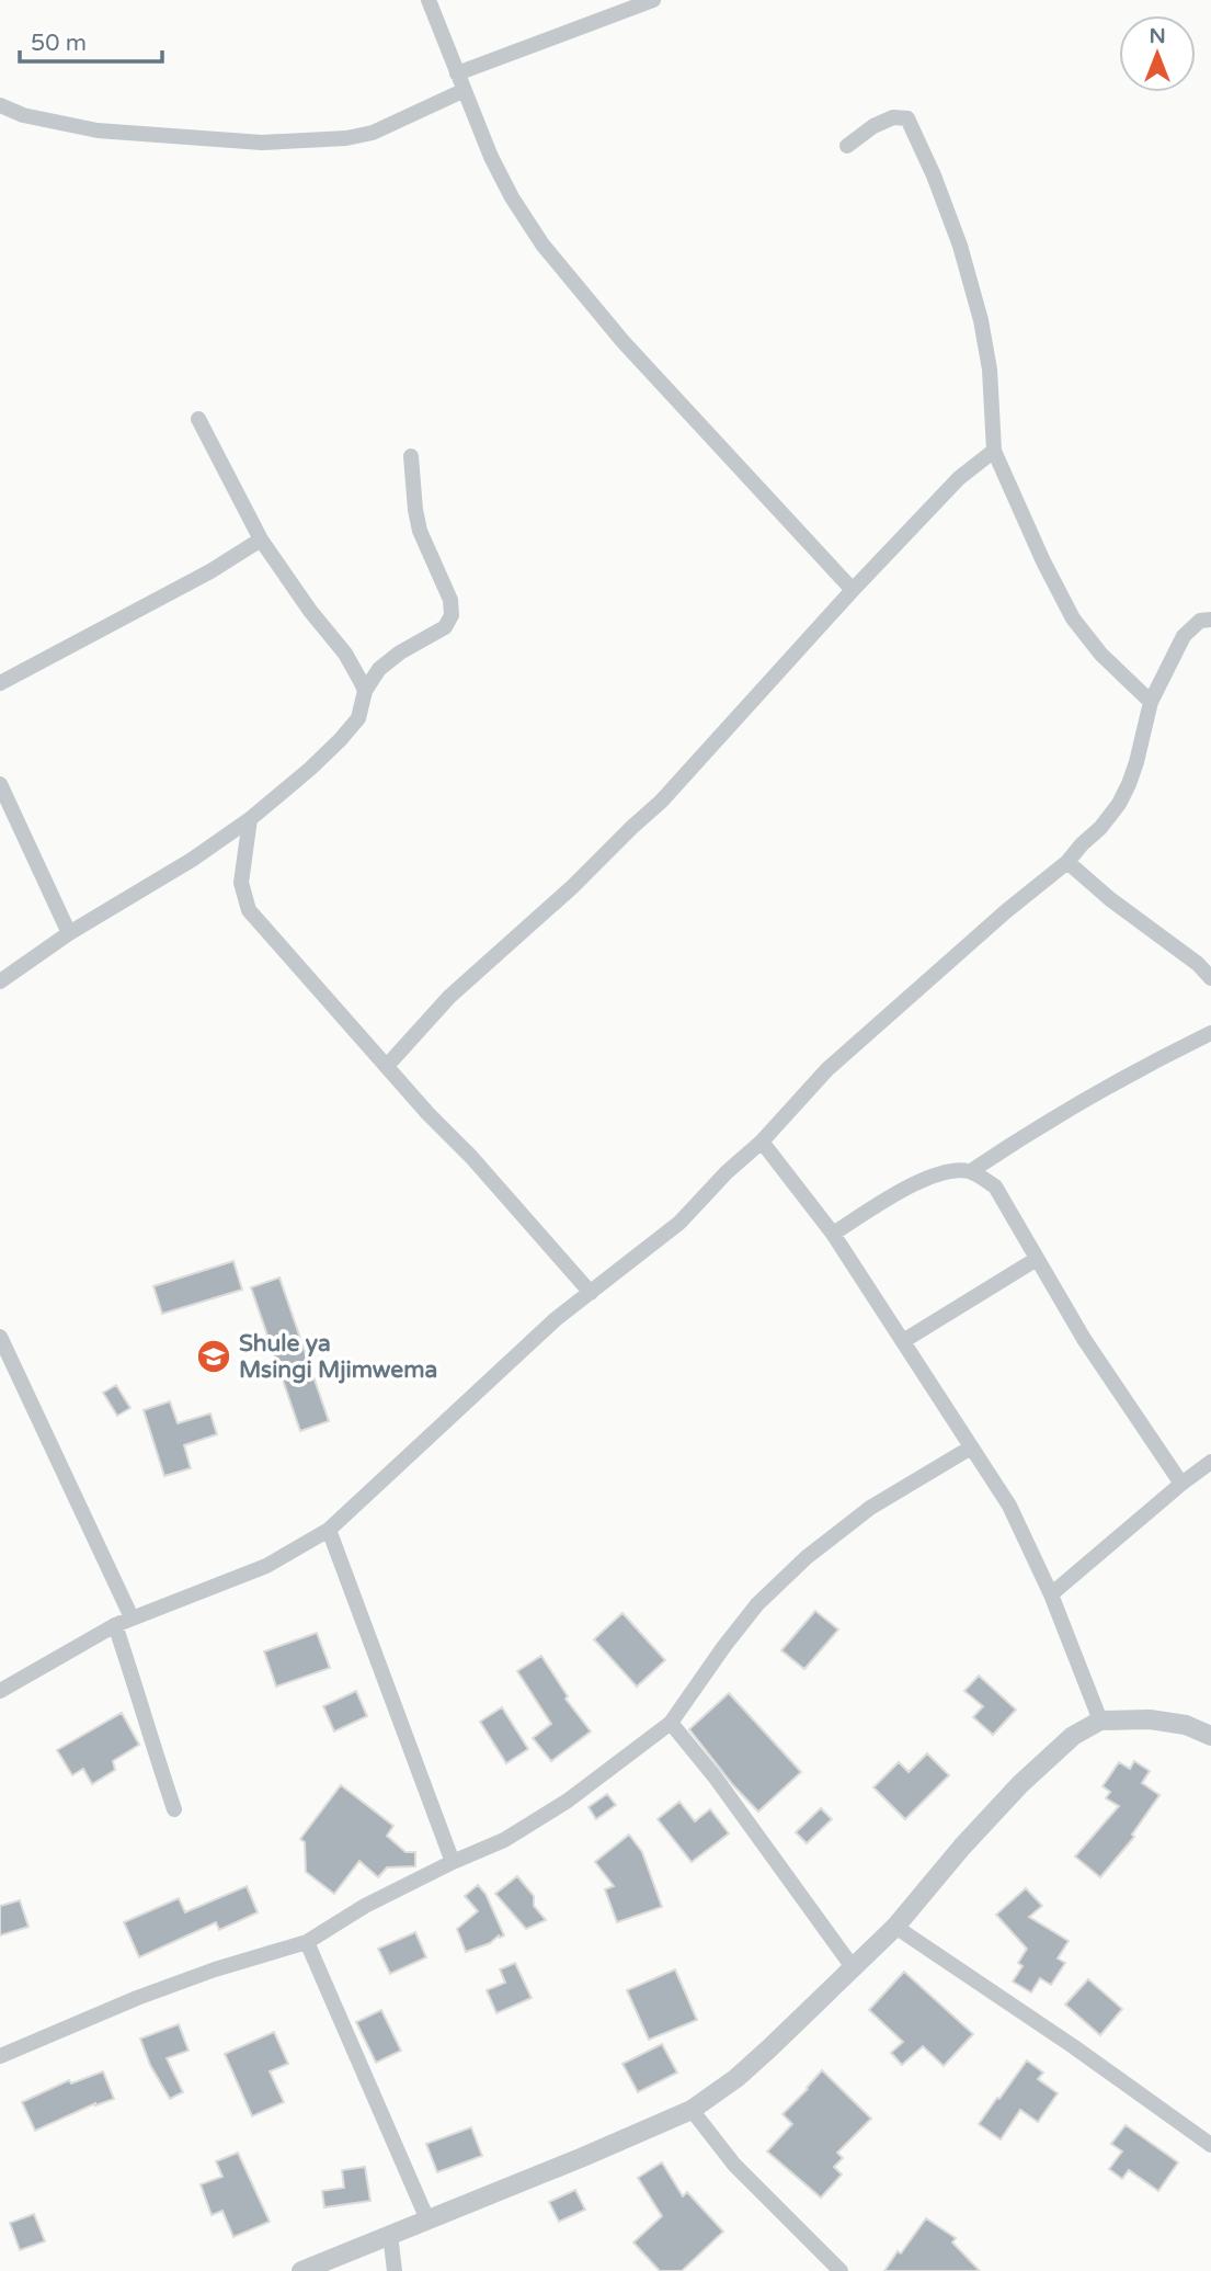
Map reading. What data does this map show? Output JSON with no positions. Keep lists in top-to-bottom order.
{
  "places": {
    "school or university": ["Shule ya Msingi Mjimwema"]
  },
  "scale_bar": "50 m",
  "north": "top"
}
